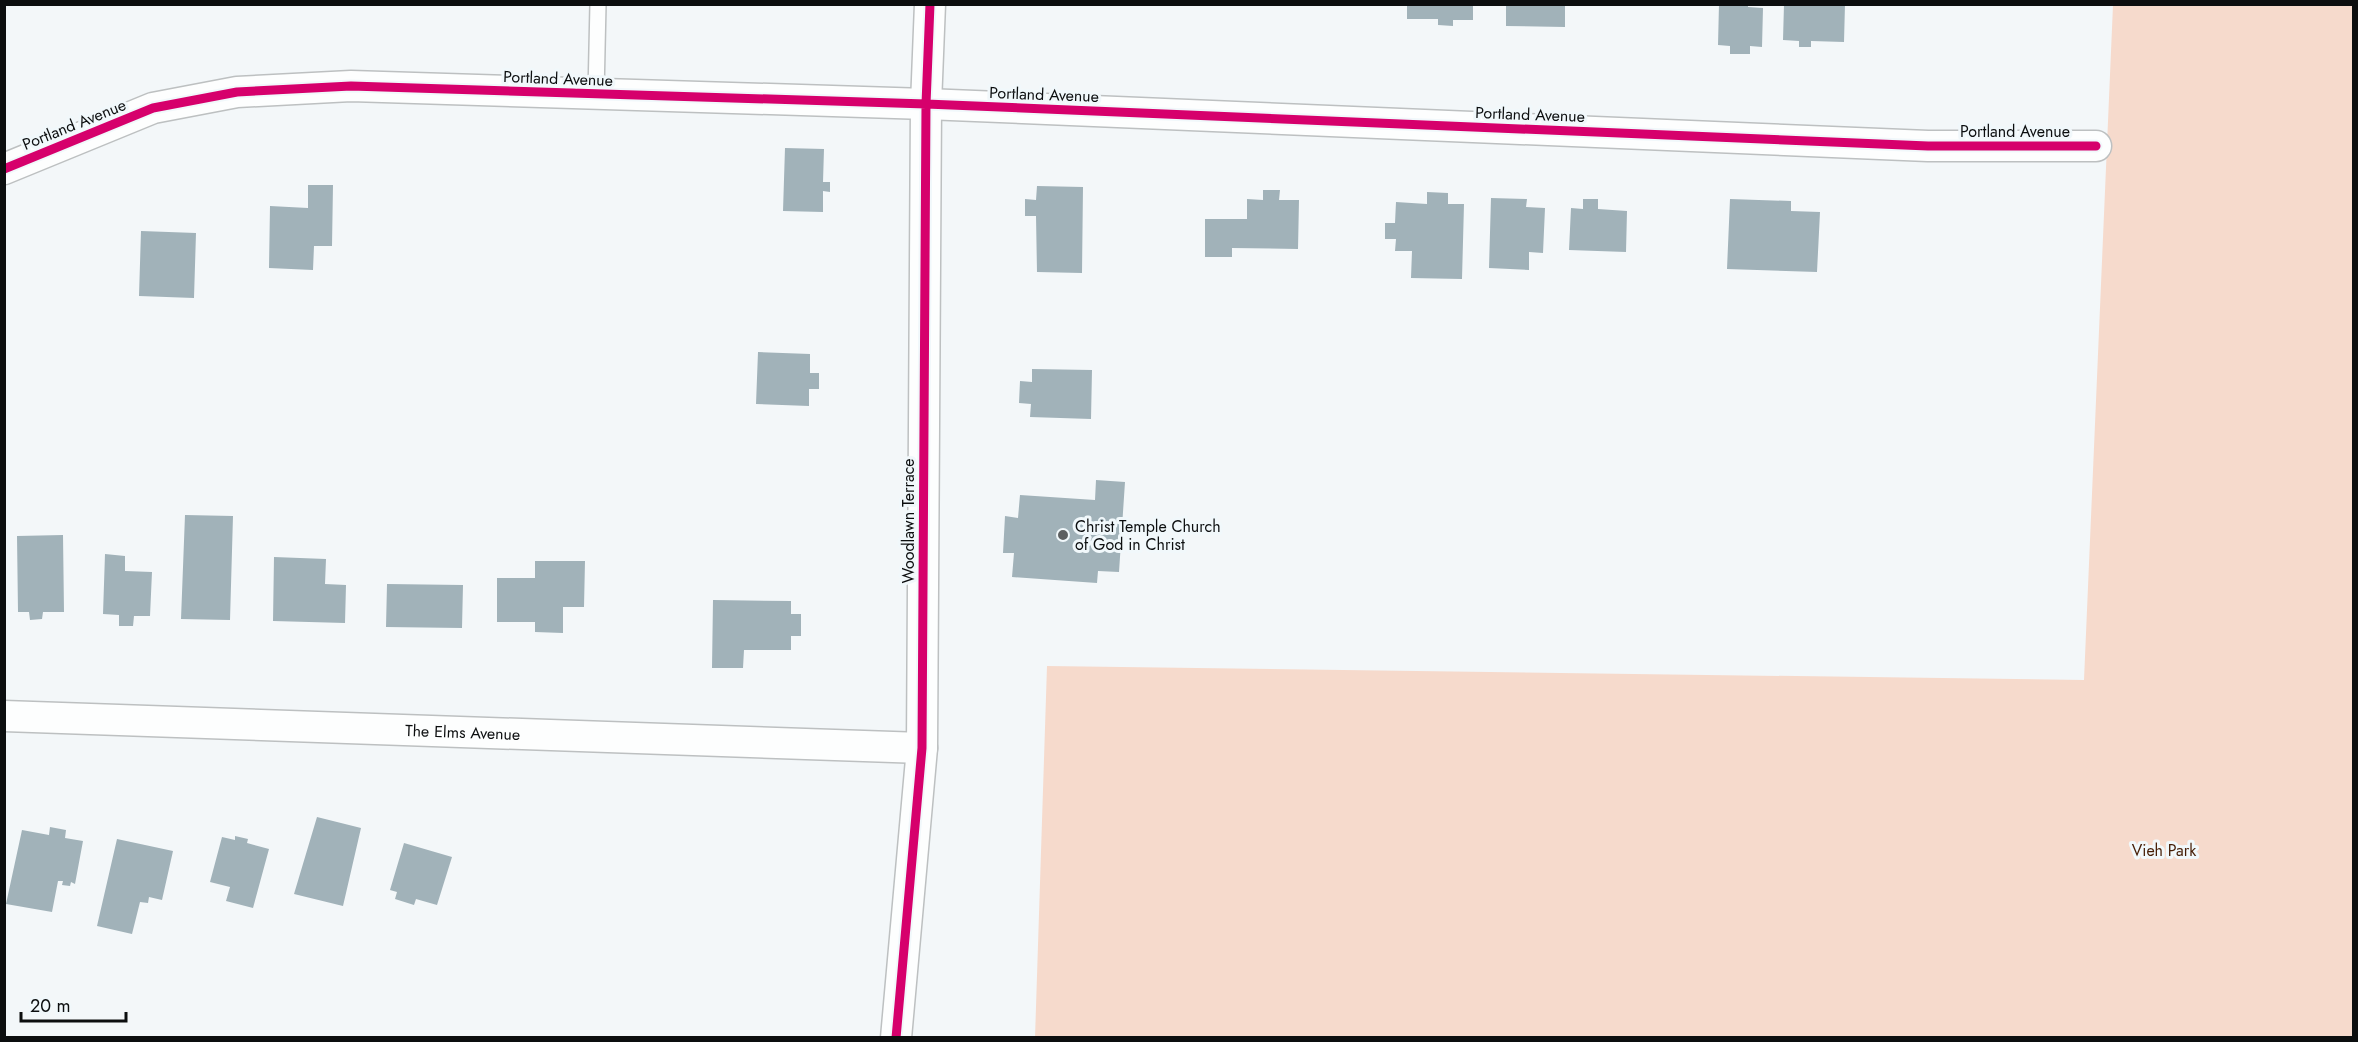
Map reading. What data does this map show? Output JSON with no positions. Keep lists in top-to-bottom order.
{
  "streets": {
    "street": ["Portland Avenue", "Woodlawn Terrace", "The Elms Avenue"]
  },
  "crossings": [
    ["Portland Avenue", "Woodlawn Terrace"],
    ["Woodlawn Terrace", "The Elms Avenue"]
  ],
  "parks": ["Vieh Park"],
  "places": ["Christ Temple Church of God in Christ"],
  "scale_bar": "20 m"
}
